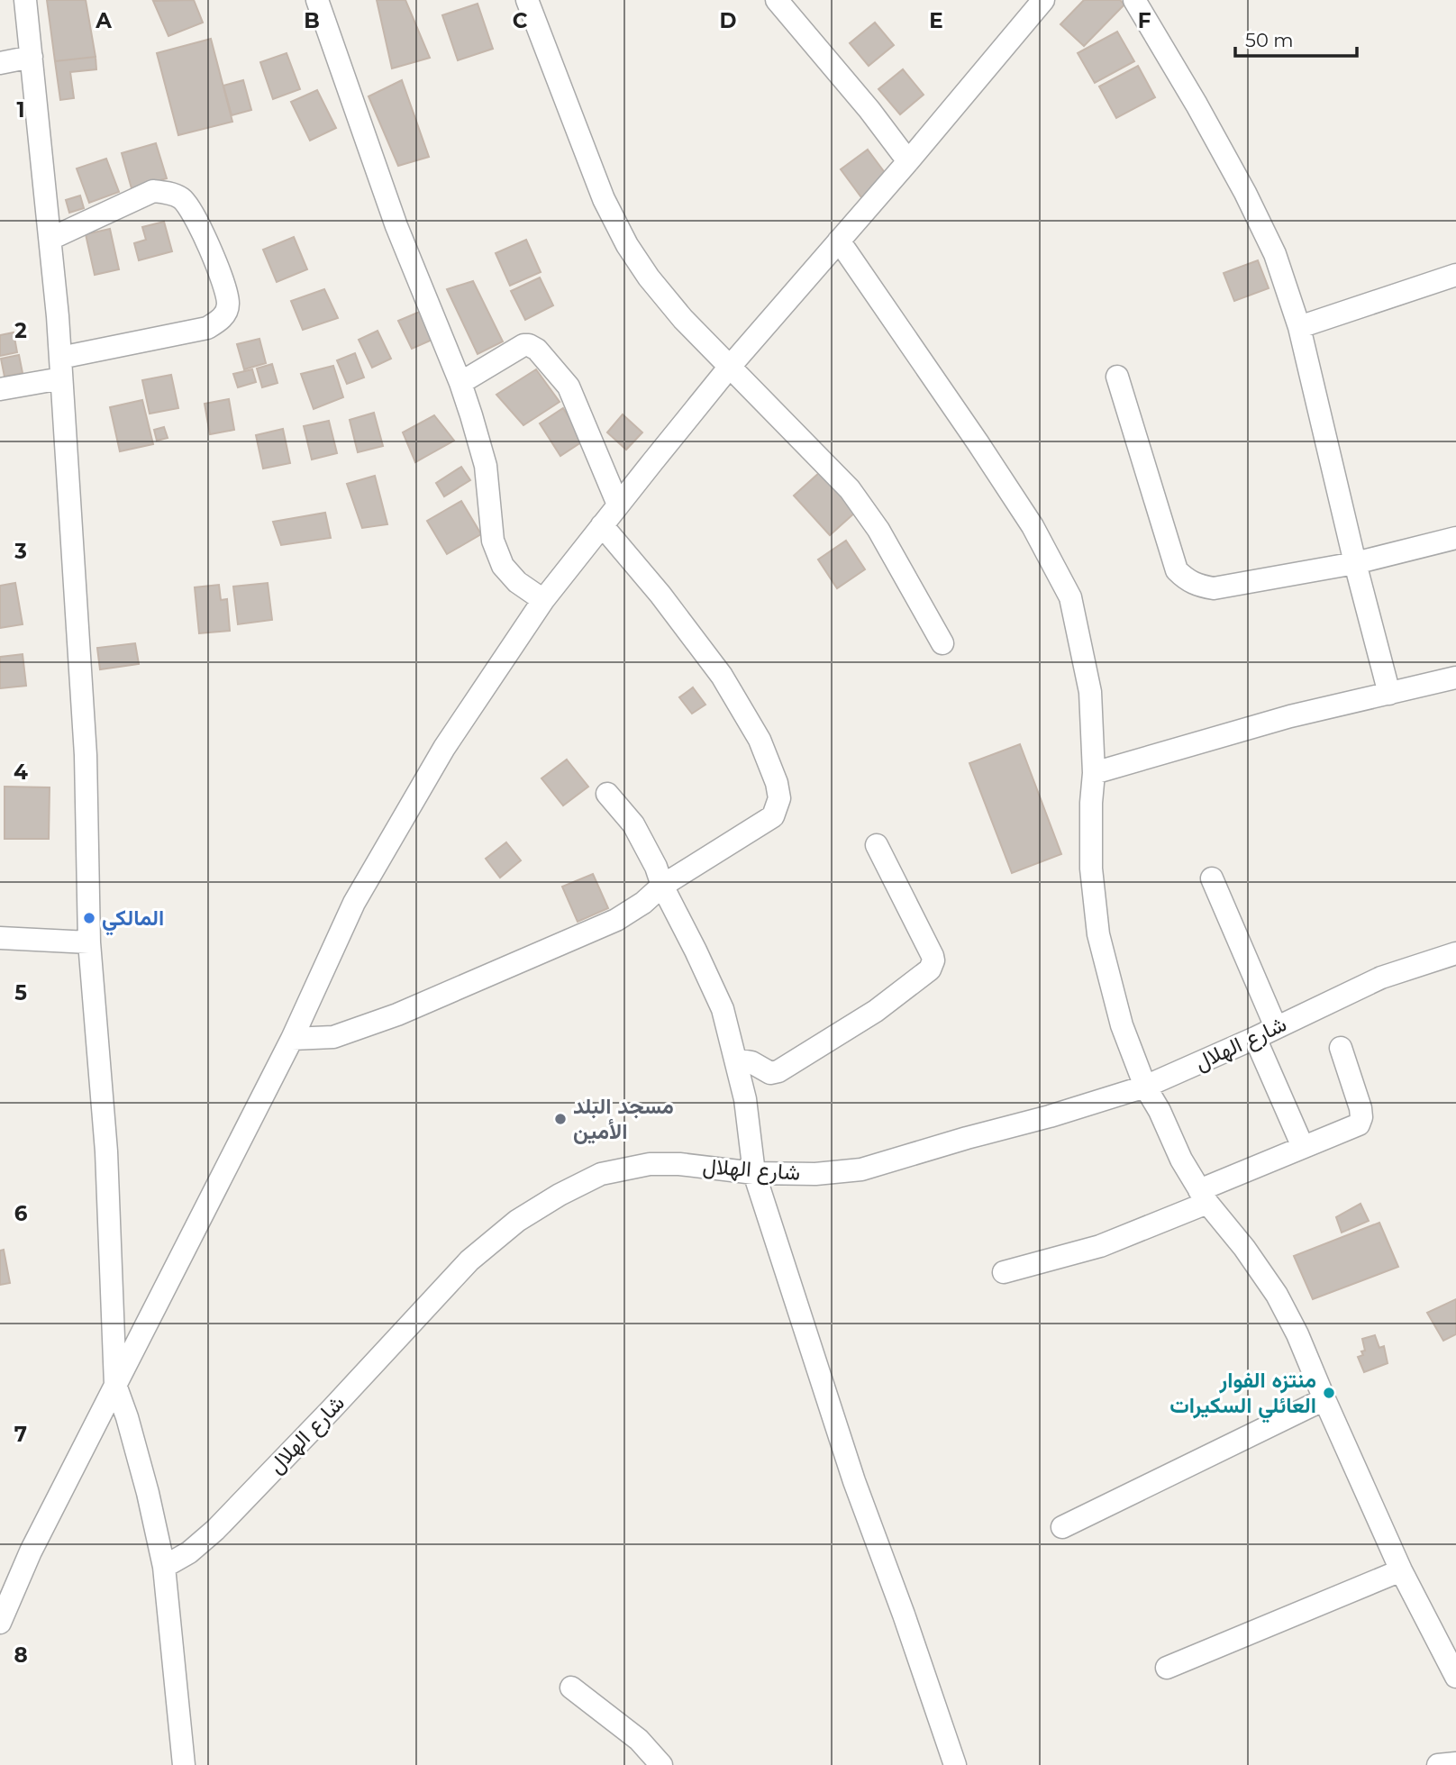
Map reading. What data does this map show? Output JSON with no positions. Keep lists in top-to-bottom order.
{
  "streets": {
    "street": ["شارع الهلال"]
  },
  "places": ["المالكي", "مسجد البلد الأمين", "منتزه الفوار العائلي السكيرات"],
  "scale_bar": "50 m",
  "grid": {
    "columns": [
      "A",
      "B",
      "C",
      "D",
      "E",
      "F"
    ],
    "rows": [
      "1",
      "2",
      "3",
      "4",
      "5",
      "6",
      "7",
      "8"
    ]
  }
}
